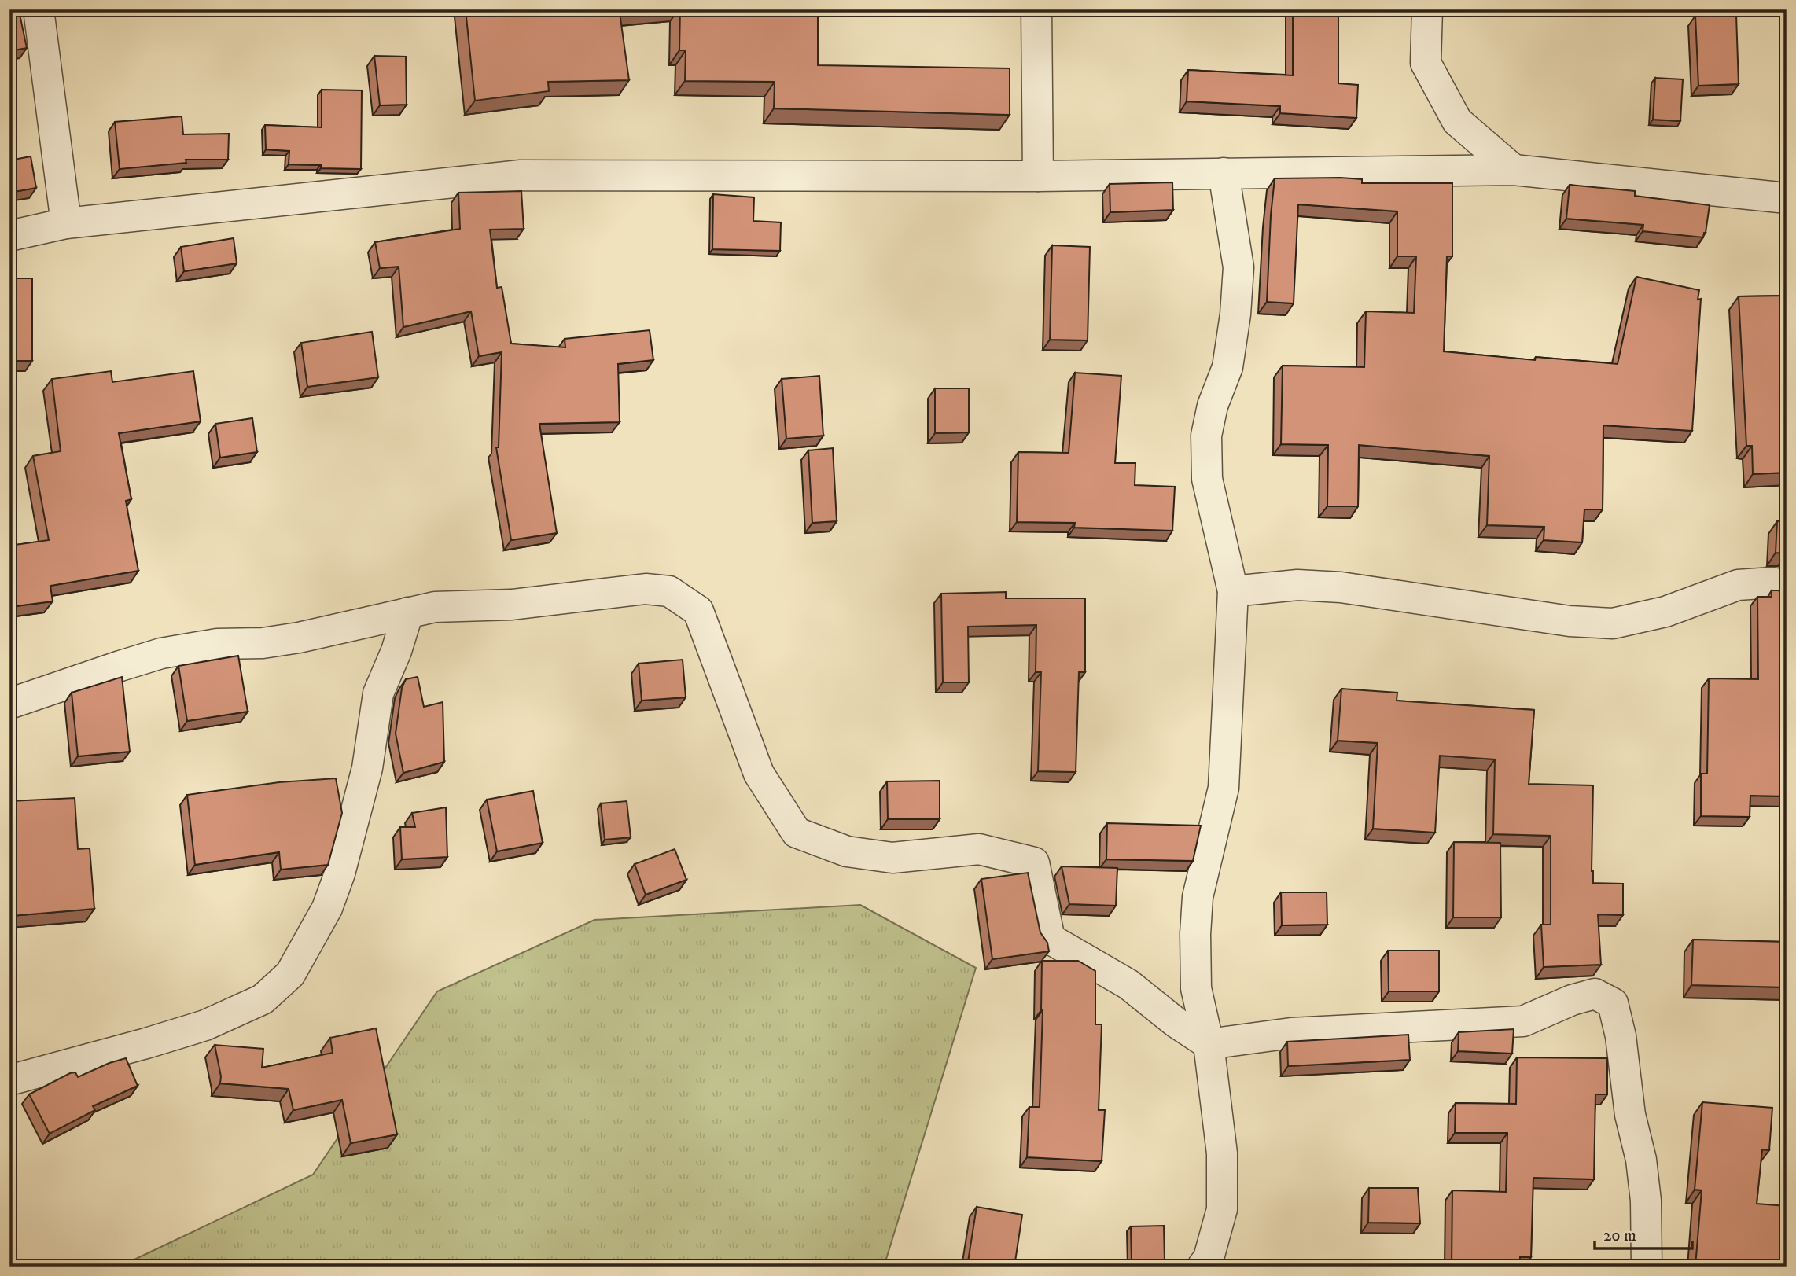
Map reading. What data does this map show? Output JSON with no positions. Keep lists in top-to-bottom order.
{
  "scale_bar": "20 m"
}
